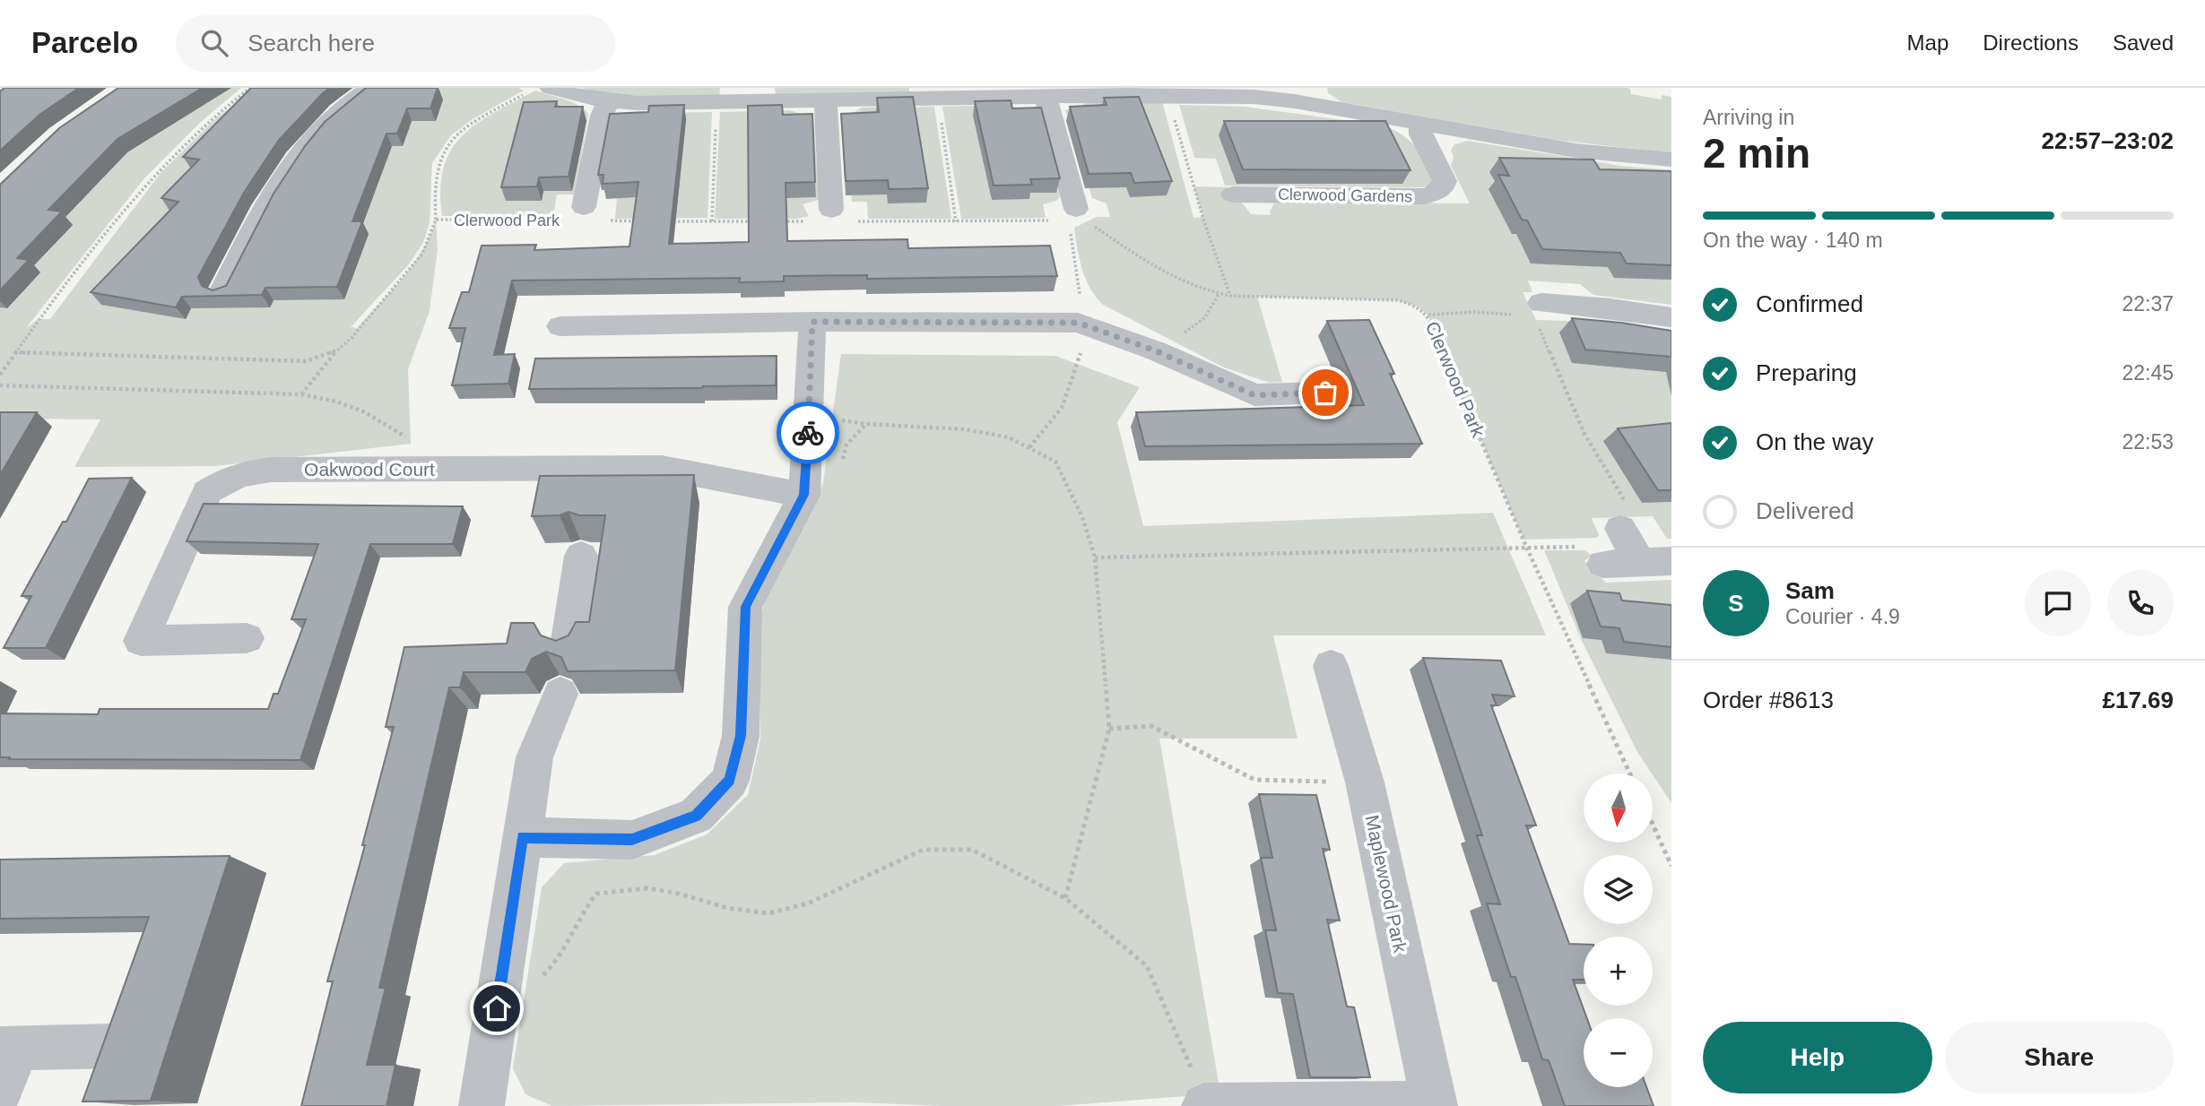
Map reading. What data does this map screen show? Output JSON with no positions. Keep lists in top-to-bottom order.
{
  "streets": {
    "street": [
      "Clerwood Gardens",
      "Clerwood Park",
      "Oakwood Court",
      "Maplewood Park"
    ]
  },
  "north": "bottom",
  "page": {
    "header": "Parcelo",
    "search": "Search here",
    "nav": ["Map", "Directions", "Saved"],
    "heading": ["2 min", "Arriving in", "22:57–23:02"],
    "panel": [
      "Sam",
      "Courier · 4.9",
      "Order #8613",
      "£17.69"
    ],
    "bar": "On the way · 140 m",
    "list": [
      ["Confirmed", "22:37"],
      ["Preparing", "22:45"],
      ["On the way", "22:53"],
      "Delivered"
    ],
    "round": "S",
    "map_buttons": ["+", "−"],
    "buttons": ["Help", "Share"]
  }
}
